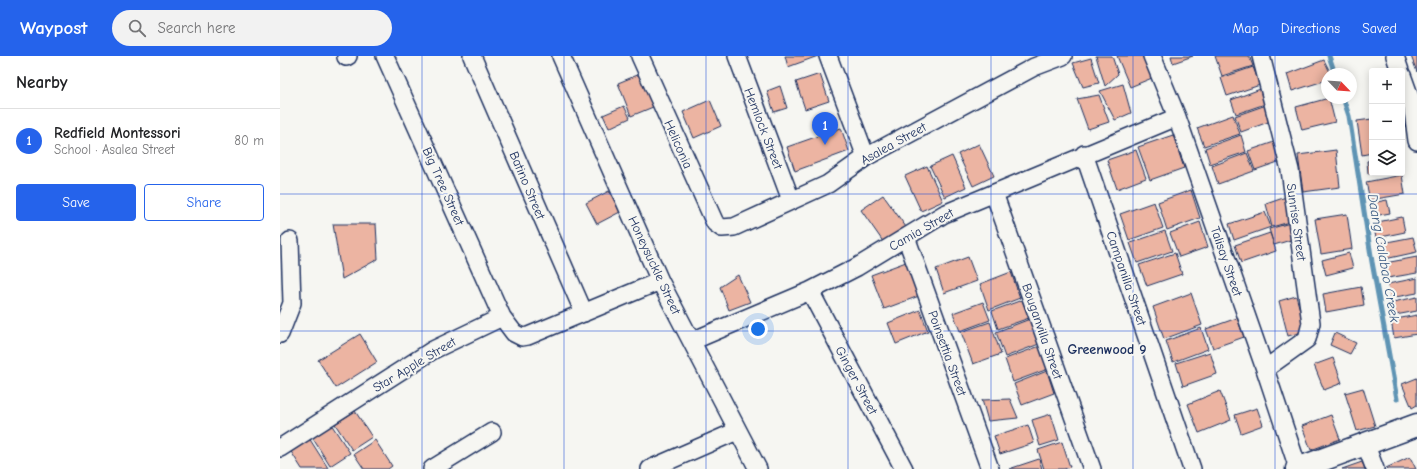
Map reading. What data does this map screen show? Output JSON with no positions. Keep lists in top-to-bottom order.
{
  "streets": {
    "street": [
      "Hemlock Street",
      "Asalea Street",
      "Heliconia",
      "Batino Street",
      "Big Tree Street",
      "Sunrise Street",
      "Camia Street",
      "Talisay Street",
      "Honeysuckle Street",
      "Campanilla Street",
      "Bouganvilla Street",
      "Poinsettia Street",
      "Star Apple Street",
      "Ginger Street"
    ]
  },
  "crossings": [
    ["Hemlock Street", "Asalea Street"],
    ["Asalea Street", "Heliconia"],
    ["Big Tree Street", "Star Apple Street"],
    ["Sunrise Street", "Talisay Street"],
    ["Camia Street", "Talisay Street"],
    ["Camia Street", "Honeysuckle Street"],
    ["Camia Street", "Campanilla Street"],
    ["Camia Street", "Bouganvilla Street"],
    ["Camia Street", "Poinsettia Street"],
    ["Camia Street", "Ginger Street"]
  ],
  "districts": ["Greenwood 9"],
  "water": ["Daang Calabao Creek"],
  "north": "bottom right",
  "page": {
    "header": "Waypost",
    "search": "Search here",
    "nav": ["Map", "Directions", "Saved"],
    "heading": "Nearby",
    "map_buttons": ["+", "−"],
    "list": [
      {
        "mark": "1",
        "name": "Redfield Montessori",
        "note": "School · Asalea Street",
        "value": "80 m"
      }
    ],
    "pins": "1",
    "buttons": ["Save", "Share"]
  }
}
